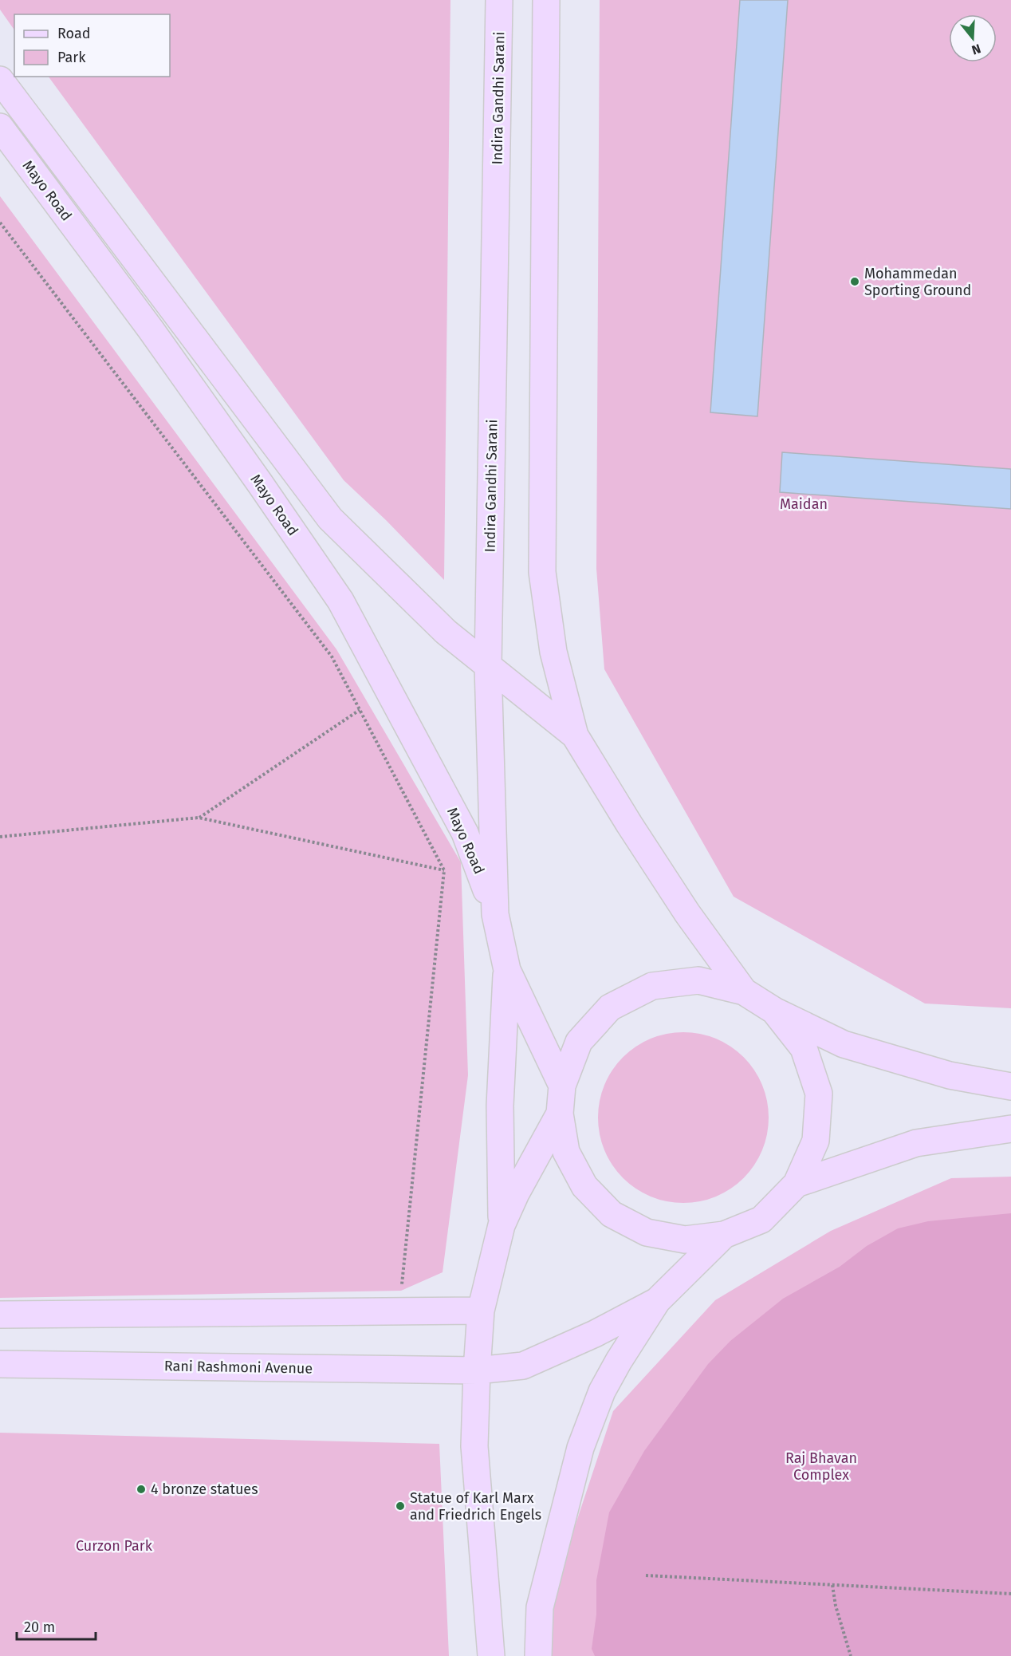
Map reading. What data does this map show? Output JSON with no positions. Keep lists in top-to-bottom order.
{
  "streets": {
    "main road": ["Indira Gandhi Sarani", "Mayo Road", "Rani Rashmoni Avenue"]
  },
  "crossings": [
    ["Indira Gandhi Sarani", "Mayo Road"]
  ],
  "parks": ["Maidan", "Raj Bhavan Complex", "Curzon Park"],
  "places": ["Mohammedan Sporting Ground", "4 bronze statues", "Statue of Karl Marx and Friedrich Engels"],
  "legend": ["Road", "Park"],
  "scale_bar": "20 m",
  "north": "bottom"
}
